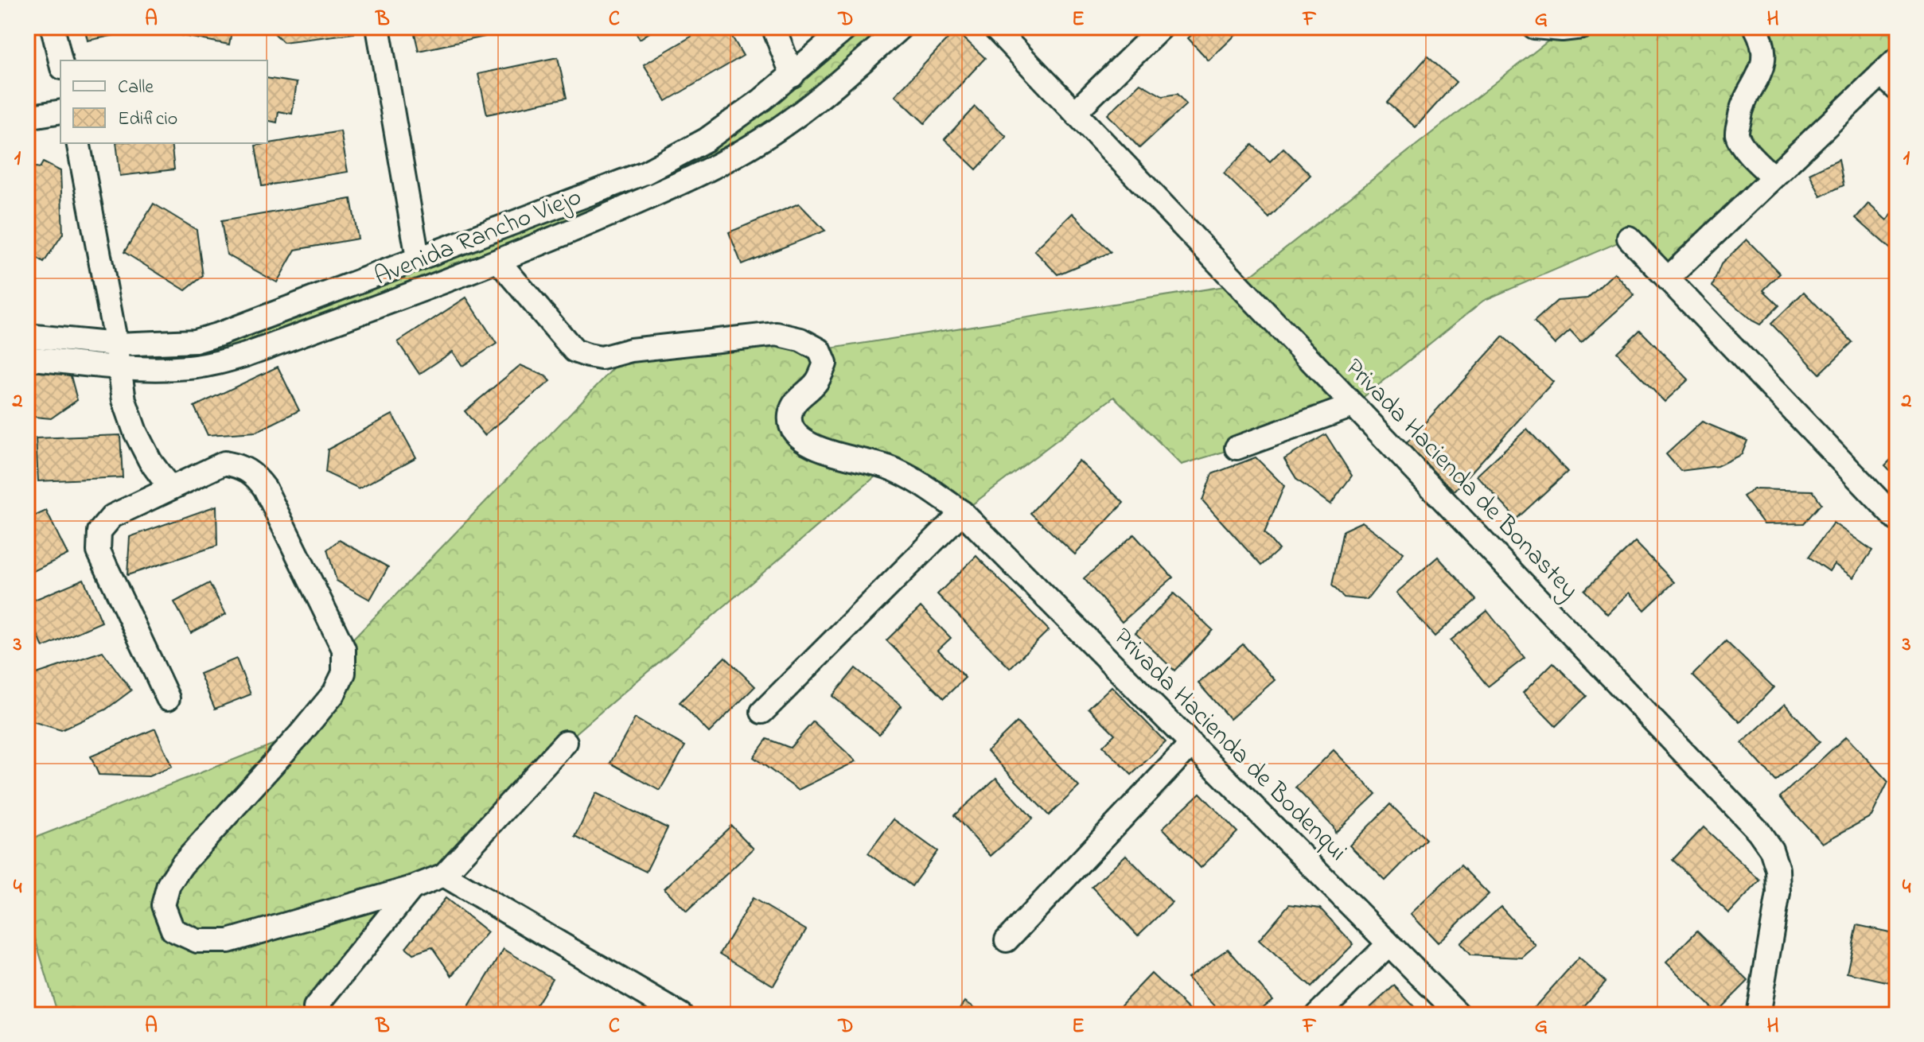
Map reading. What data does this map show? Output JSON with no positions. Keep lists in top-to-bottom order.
{
  "streets": {
    "street": ["Avenida Rancho Viejo", "Privada Hacienda de Bonastey", "Privada Hacienda de Bodenqui"]
  },
  "crossings": [
    ["Avenida Rancho Viejo", "Privada Hacienda de Bodenqui"]
  ],
  "legend": ["Calle", "Edificio"],
  "grid": {
    "columns": [
      "A",
      "B",
      "C",
      "D",
      "E",
      "F",
      "G",
      "H"
    ],
    "rows": [
      "1",
      "2",
      "3",
      "4"
    ]
  }
}
